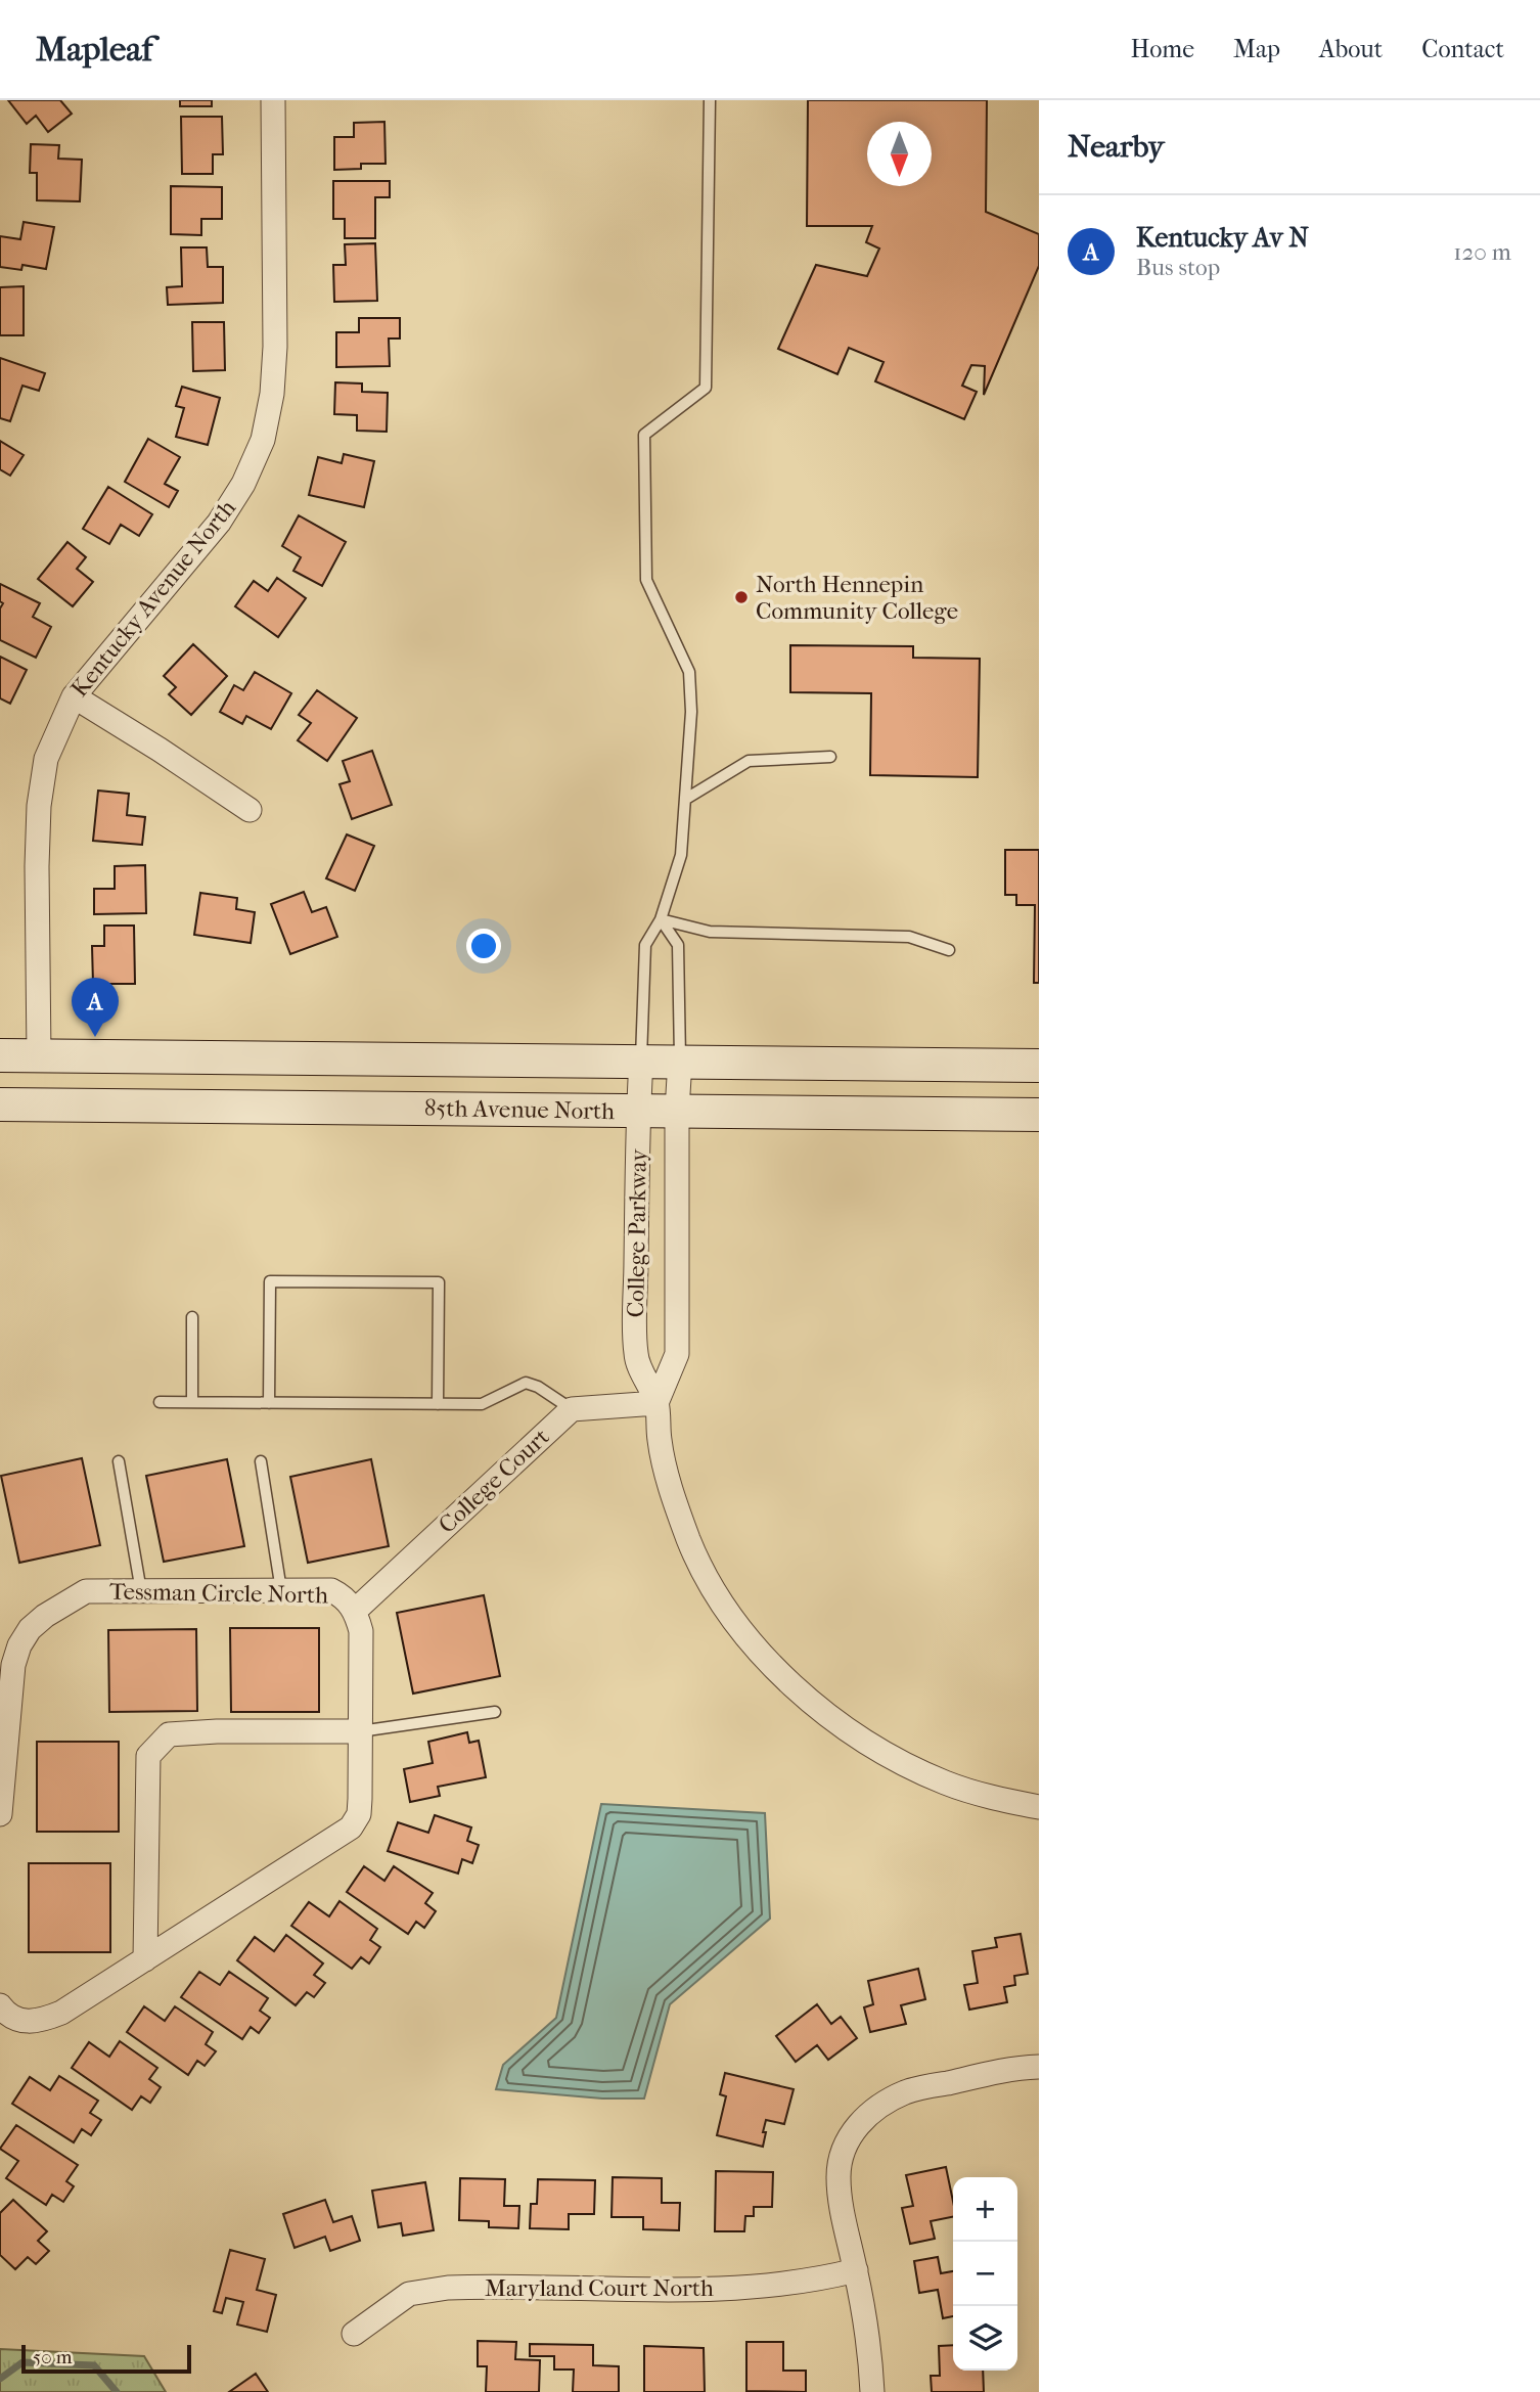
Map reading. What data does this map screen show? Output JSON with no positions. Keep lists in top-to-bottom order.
{
  "streets": {
    "main road": ["85th Avenue North"],
    "street": [
      "Kentucky Avenue North",
      "College Parkway",
      "College Court",
      "Tessman Circle North",
      "Maryland Court North"
    ]
  },
  "crossings": [
    ["85th Avenue North", "College Parkway"],
    ["College Court", "Tessman Circle North"]
  ],
  "places": ["North Hennepin Community College"],
  "scale_bar": "50 m",
  "north": "bottom",
  "page": {
    "header": "Mapleaf",
    "nav": [
      "Home",
      "Map",
      "About",
      "Contact"
    ],
    "heading": "Nearby",
    "list": [
      {
        "mark": "A",
        "name": "Kentucky Av N",
        "note": "Bus stop",
        "value": "120 m"
      }
    ],
    "pins": "A",
    "map_buttons": ["+", "−"],
    "scale": "50 m"
  }
}
